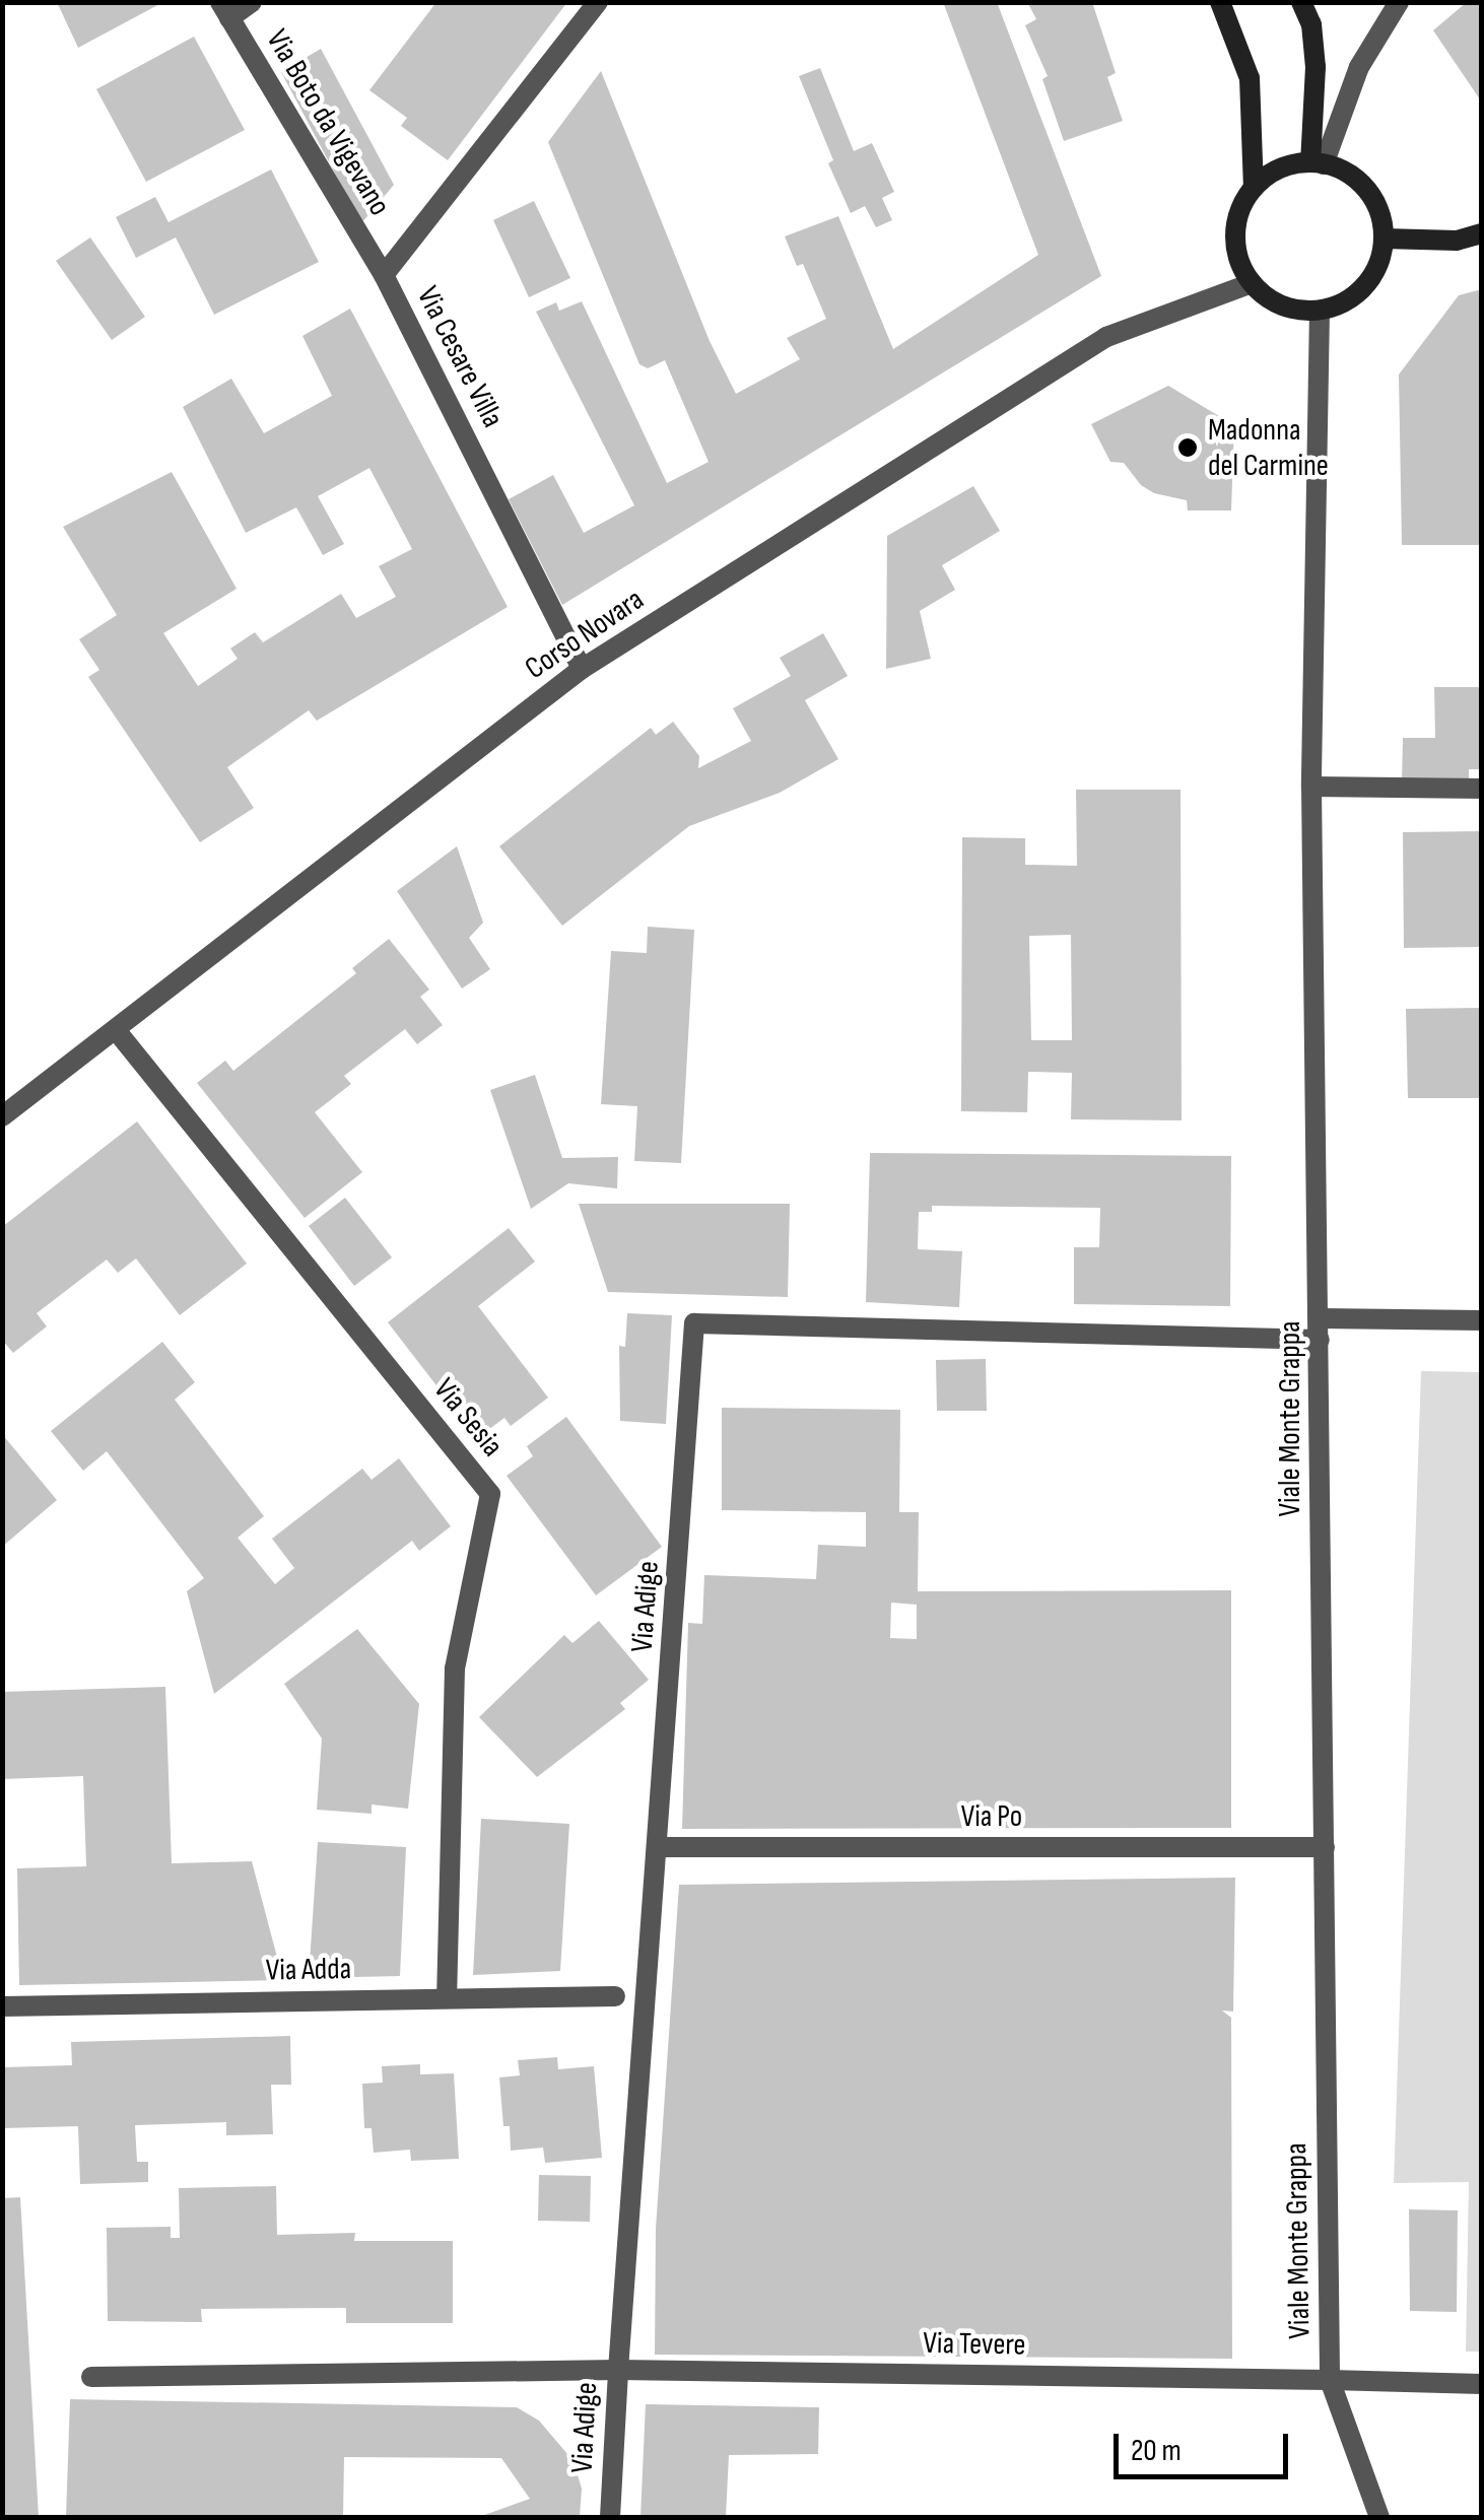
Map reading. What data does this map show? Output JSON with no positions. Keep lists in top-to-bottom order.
{
  "streets": {
    "street": [
      "Via Boto da Vigevano",
      "Via Cesare Villa",
      "Corso Novara",
      "Via Sesia",
      "Viale Monte Grappa",
      "Via Adige",
      "Via Po",
      "Via Adda",
      "Via Tevere"
    ]
  },
  "crossings": [
    ["Via Boto da Vigevano", "Via Cesare Villa"],
    ["Via Cesare Villa", "Corso Novara"],
    ["Corso Novara", "Via Sesia"],
    ["Corso Novara", "Viale Monte Grappa"],
    ["Via Sesia", "Via Adda"],
    ["Viale Monte Grappa", "Via Adige"],
    ["Viale Monte Grappa", "Via Po"],
    ["Viale Monte Grappa", "Via Tevere"],
    ["Via Adige", "Via Po"],
    ["Via Adige", "Via Tevere"]
  ],
  "places": ["Madonna del Carmine"],
  "scale_bar": "20 m"
}
